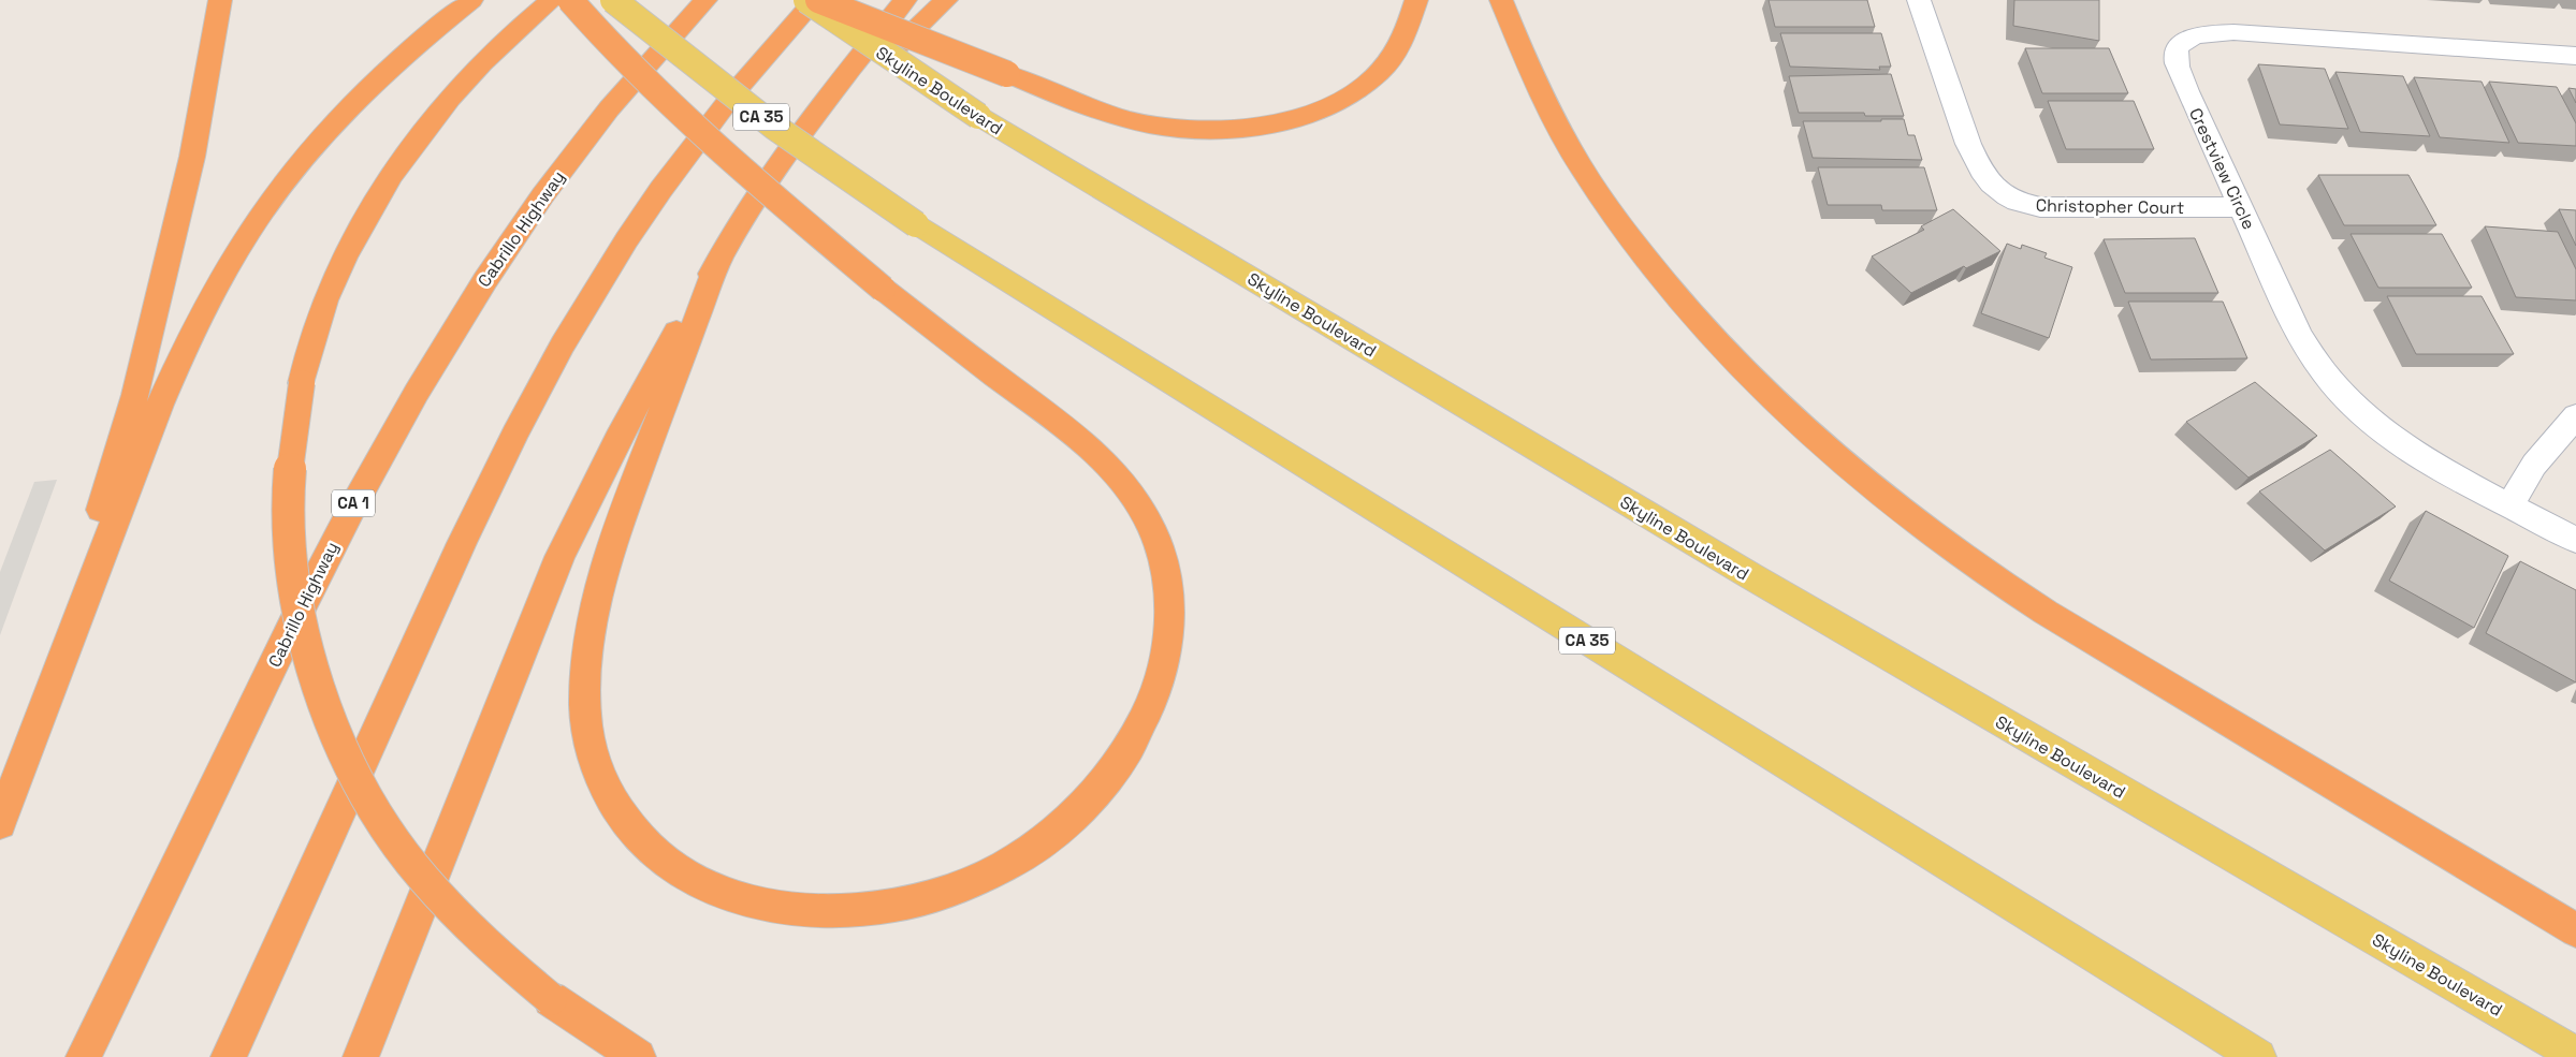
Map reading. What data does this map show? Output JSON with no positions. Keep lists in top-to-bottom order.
{
  "streets": {
    "highway": ["Cabrillo Highway", "CA 1"],
    "main road": ["Skyline Boulevard", "CA 35"],
    "street": ["Crestview Circle", "Christopher Court"]
  },
  "crossings": [
    ["Crestview Circle", "Christopher Court"]
  ]
}
